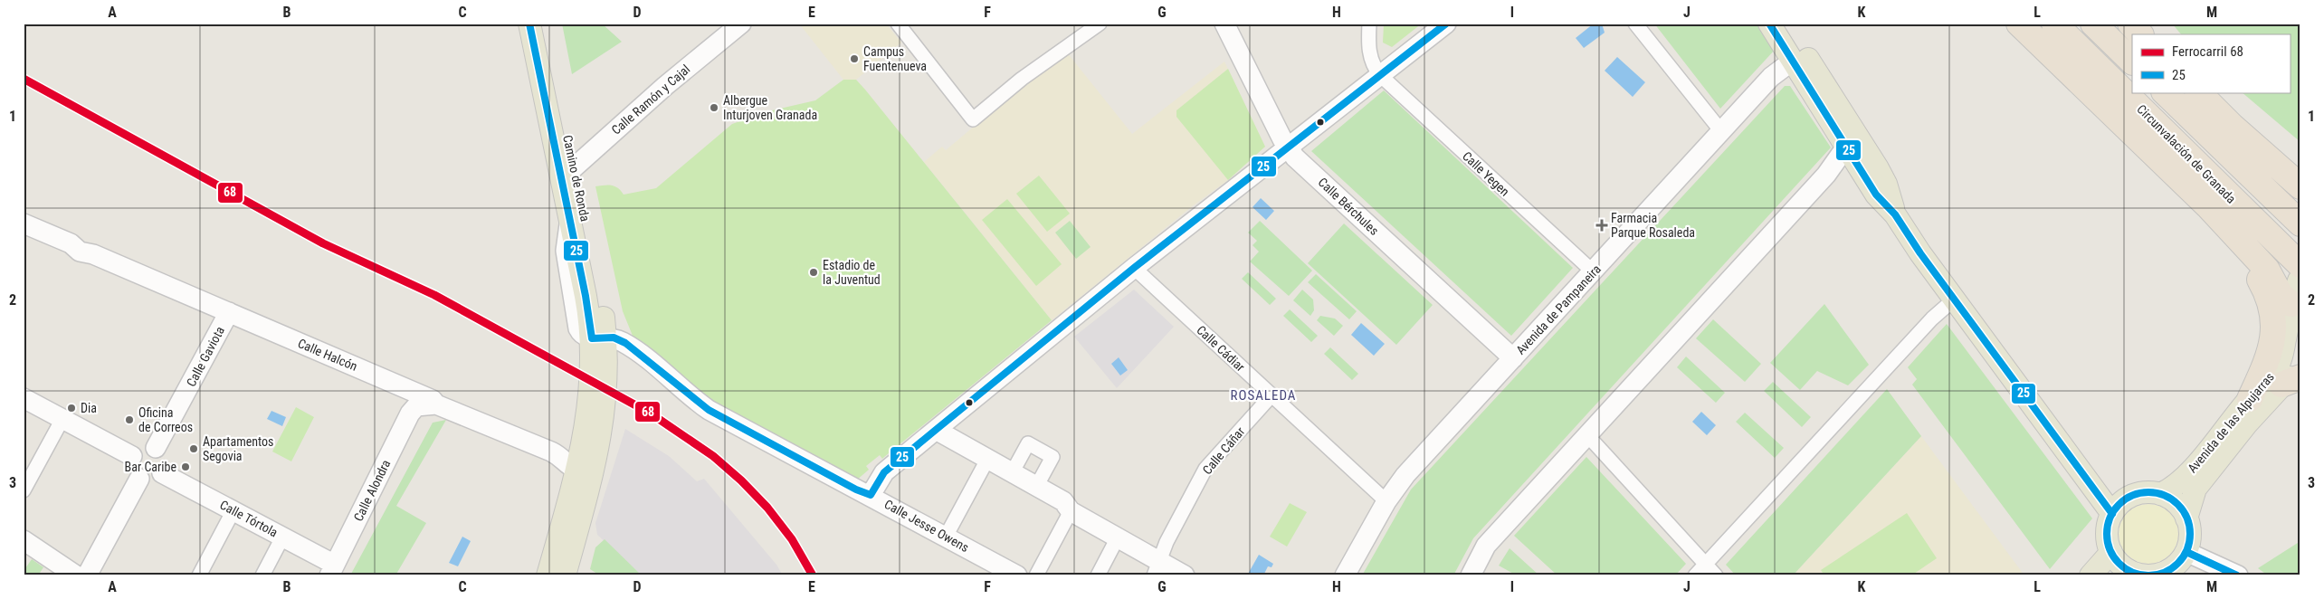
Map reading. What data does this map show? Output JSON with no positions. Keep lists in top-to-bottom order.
{
  "streets": {
    "highway": ["Circunvalación de Granada"],
    "main road": ["Camino de Ronda", "Avenida de las Alpujarras"],
    "street": [
      "Calle Ramón y Cajal",
      "Calle Yegen",
      "Calle Bérchules",
      "Avenida de Pampaneira",
      "Calle Cádiar",
      "Calle Halcón",
      "Calle Gaviota",
      "Calle Cáñar",
      "Calle Alondra",
      "Calle Tórtola",
      "Calle Jesse Owens"
    ]
  },
  "crossings": [
    ["Calle Ramón y Cajal", "Camino de Ronda"],
    ["Circunvalación de Granada", "Avenida de las Alpujarras"],
    ["Calle Yegen", "Avenida de Pampaneira"],
    ["Camino de Ronda", "Calle Jesse Owens"],
    ["Calle Bérchules", "Avenida de Pampaneira"],
    ["Avenida de Pampaneira", "Calle Cádiar"],
    ["Calle Cádiar", "Calle Cáñar"],
    ["Calle Halcón", "Calle Gaviota"],
    ["Calle Halcón", "Calle Alondra"],
    ["Calle Gaviota", "Calle Tórtola"],
    ["Calle Alondra", "Calle Tórtola"]
  ],
  "districts": ["ROSALEDA"],
  "places": {
    "other": [
      "Campus Fuentenueva",
      "Albergue Inturjoven Granada",
      "Estadio de la Juventud",
      "Dia",
      "Oficina de Correos",
      "Apartamentos Segovia",
      "Bar Caribe"
    ],
    "health": ["Farmacia Parque Rosaleda"]
  },
  "lines": ["transit line 25", "rail line 68"],
  "legend": ["Ferrocarril 68", "25"],
  "grid": {
    "columns": [
      "A",
      "B",
      "C",
      "D",
      "E",
      "F",
      "G",
      "H",
      "I",
      "J",
      "K",
      "L",
      "M"
    ],
    "rows": ["1", "2", "3"]
  }
}
